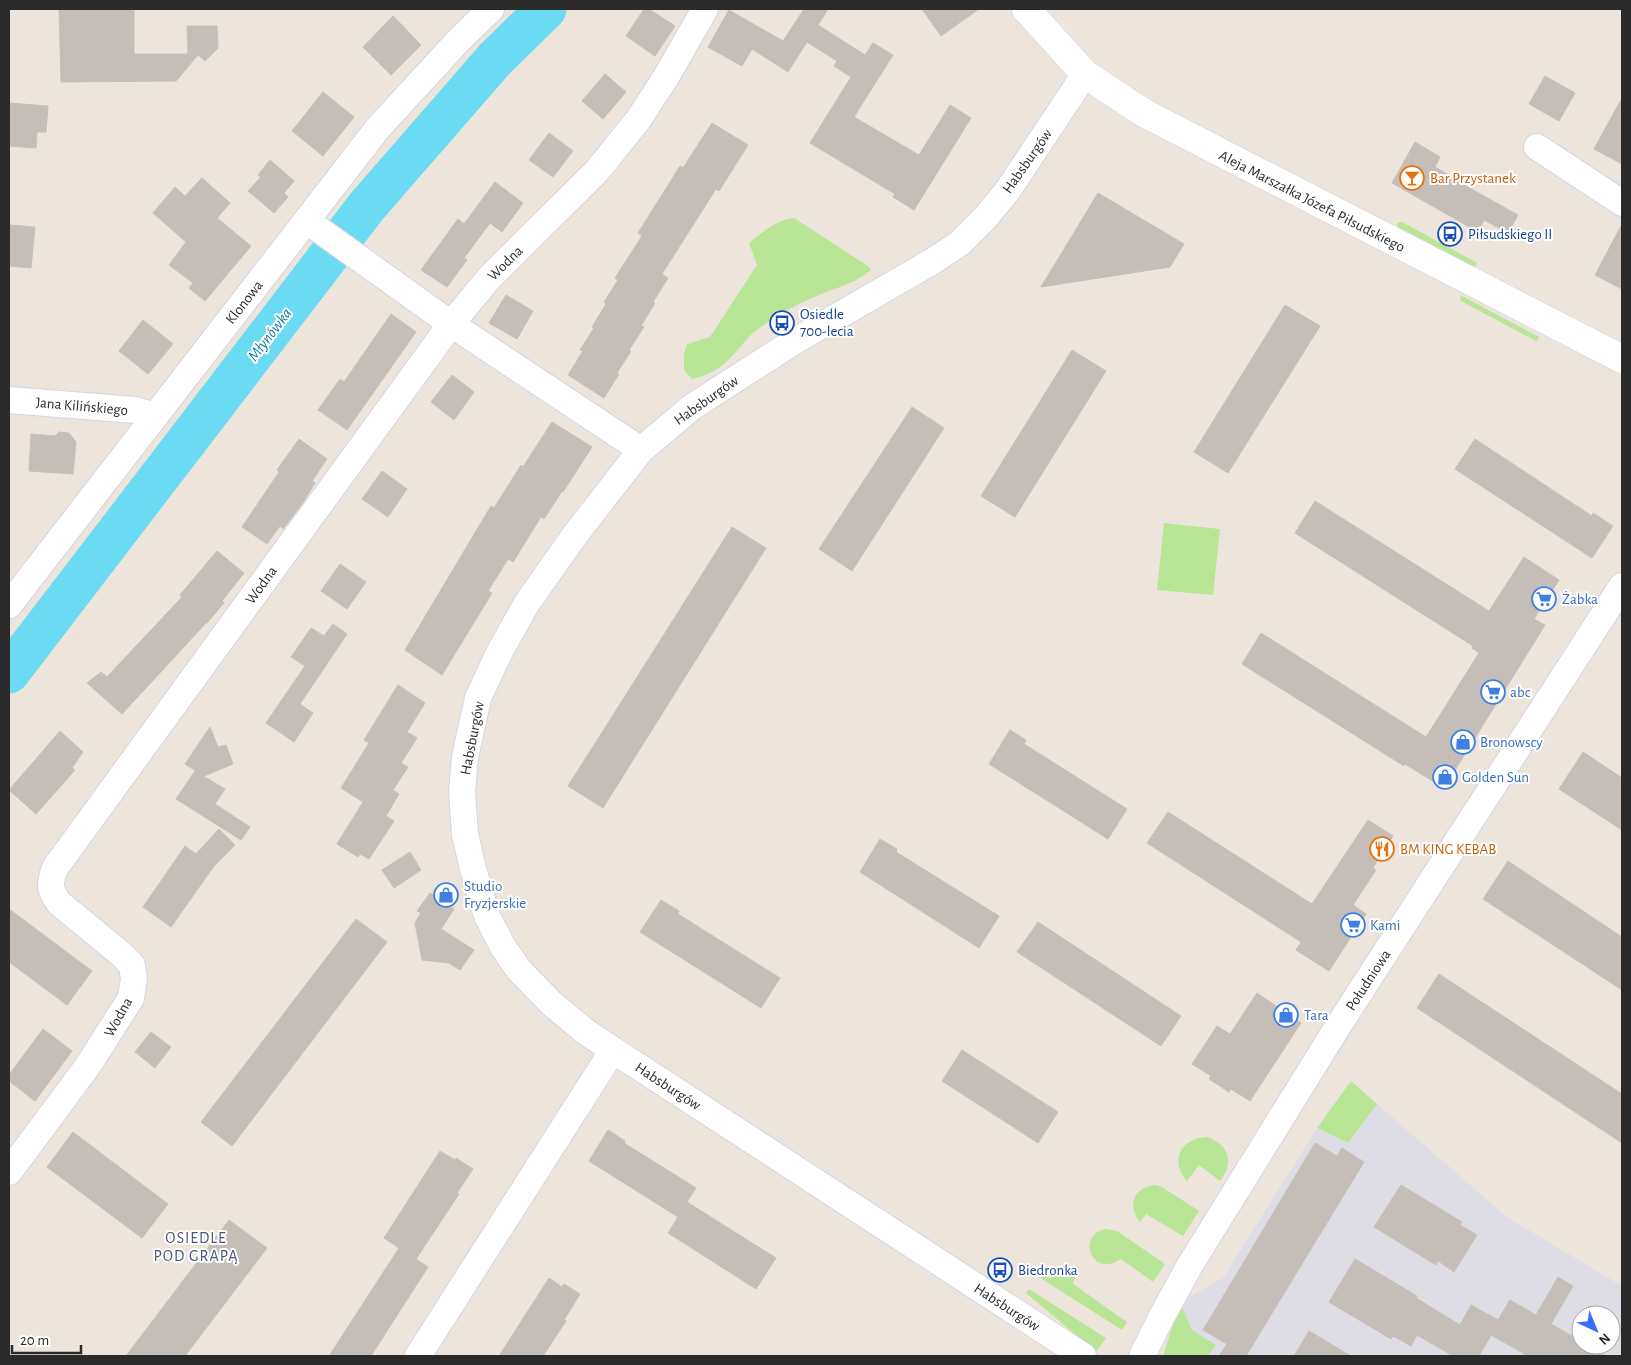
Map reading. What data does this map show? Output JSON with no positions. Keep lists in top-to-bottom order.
{
  "streets": {
    "street": [
      "Habsburgów",
      "Aleja Marszałka Józefa Piłsudskiego",
      "Wodna",
      "Klonowa",
      "Jana Kilińskiego",
      "Południowa"
    ]
  },
  "crossings": [
    ["Habsburgów", "Aleja Marszałka Józefa Piłsudskiego"],
    ["Klonowa", "Jana Kilińskiego"]
  ],
  "districts": ["OSIEDLE POD GRAPĄ"],
  "water": ["Młynówka"],
  "places": {
    "bar": ["Bar Przystanek"],
    "bus stop": ["Piłsudskiego II", "Osiedle 700-lecia", "Biedronka"],
    "supermarket": ["Żabka", "abc", "Kami"],
    "shop": [
      "Bronowscy",
      "Golden Sun",
      "Studio Fryzjerskie",
      "Tara"
    ],
    "restaurant": ["BM KING KEBAB"]
  },
  "scale_bar": "20 m",
  "north": "bottom right"
}
